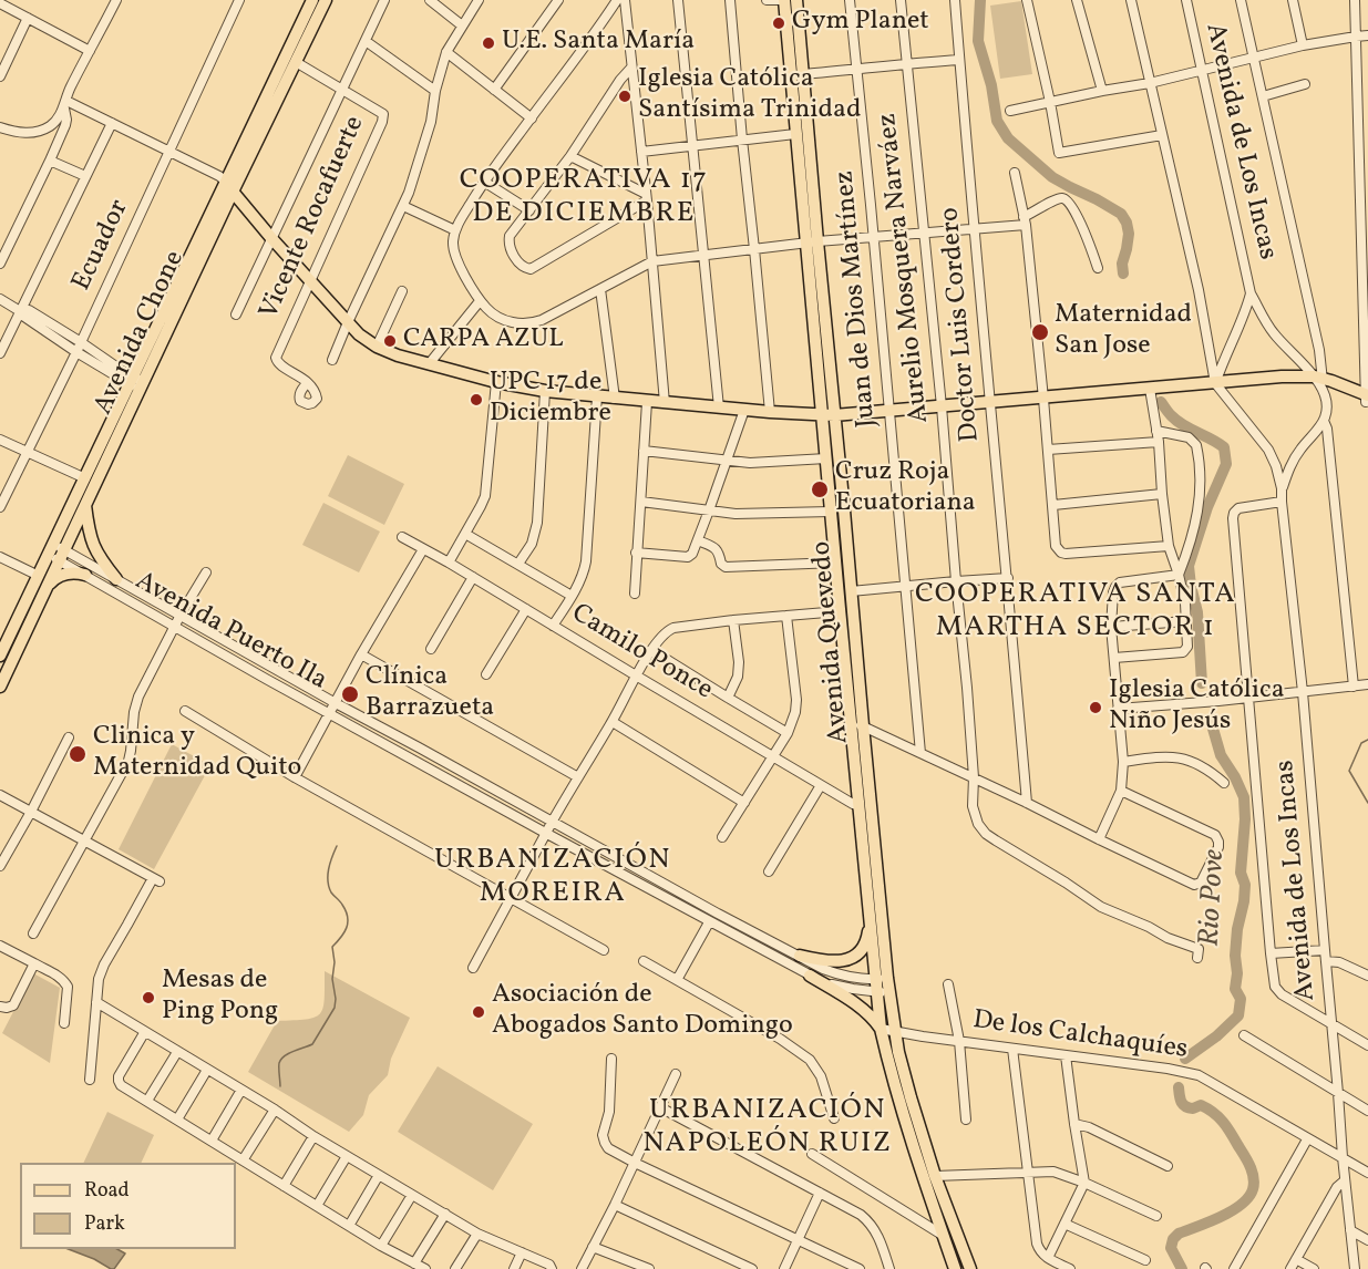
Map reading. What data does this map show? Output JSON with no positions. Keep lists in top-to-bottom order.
{
  "streets": {
    "main road": ["Avenida Chone", "Avenida Quevedo"],
    "street": [
      "Avenida de Los Incas",
      "Vicente Rocafuerte",
      "Ecuador",
      "Aurelio Mosquera Narváez",
      "Juan de Dios Martínez",
      "Doctor Luis Cordero",
      "Avenida Puerto Ila",
      "Camilo Ponce",
      "De los Calchaquíes"
    ]
  },
  "crossings": [
    ["Avenida de Los Incas", "De los Calchaquíes"],
    ["Vicente Rocafuerte", "Avenida Chone"],
    ["Avenida Chone", "Avenida Puerto Ila"],
    ["Avenida Puerto Ila", "Avenida Quevedo"],
    ["Avenida Quevedo", "Camilo Ponce"],
    ["Avenida Quevedo", "De los Calchaquíes"]
  ],
  "districts": [
    "COOPERATIVA 17 DE DICIEMBRE",
    "COOPERATIVA SANTA MARTHA SECTOR 1",
    "URBANIZACIÓN MOREIRA",
    "URBANIZACIÓN NAPOLEÓN RUIZ"
  ],
  "water": ["Rio Pove"],
  "places": [
    "Gym Planet",
    "U.E. Santa María",
    "Iglesia Católica Santísima Trinidad",
    "Maternidad San Jose",
    "CARPA AZUL",
    "UPC 17 de Diciembre",
    "Cruz Roja Ecuatoriana",
    "Clínica Barrazueta",
    "Iglesia Católica Niño Jesús",
    "Clinica y Maternidad Quito",
    "Mesas de Ping Pong",
    "Asociación de Abogados Santo Domingo"
  ],
  "legend": ["Road", "Park"]
}
